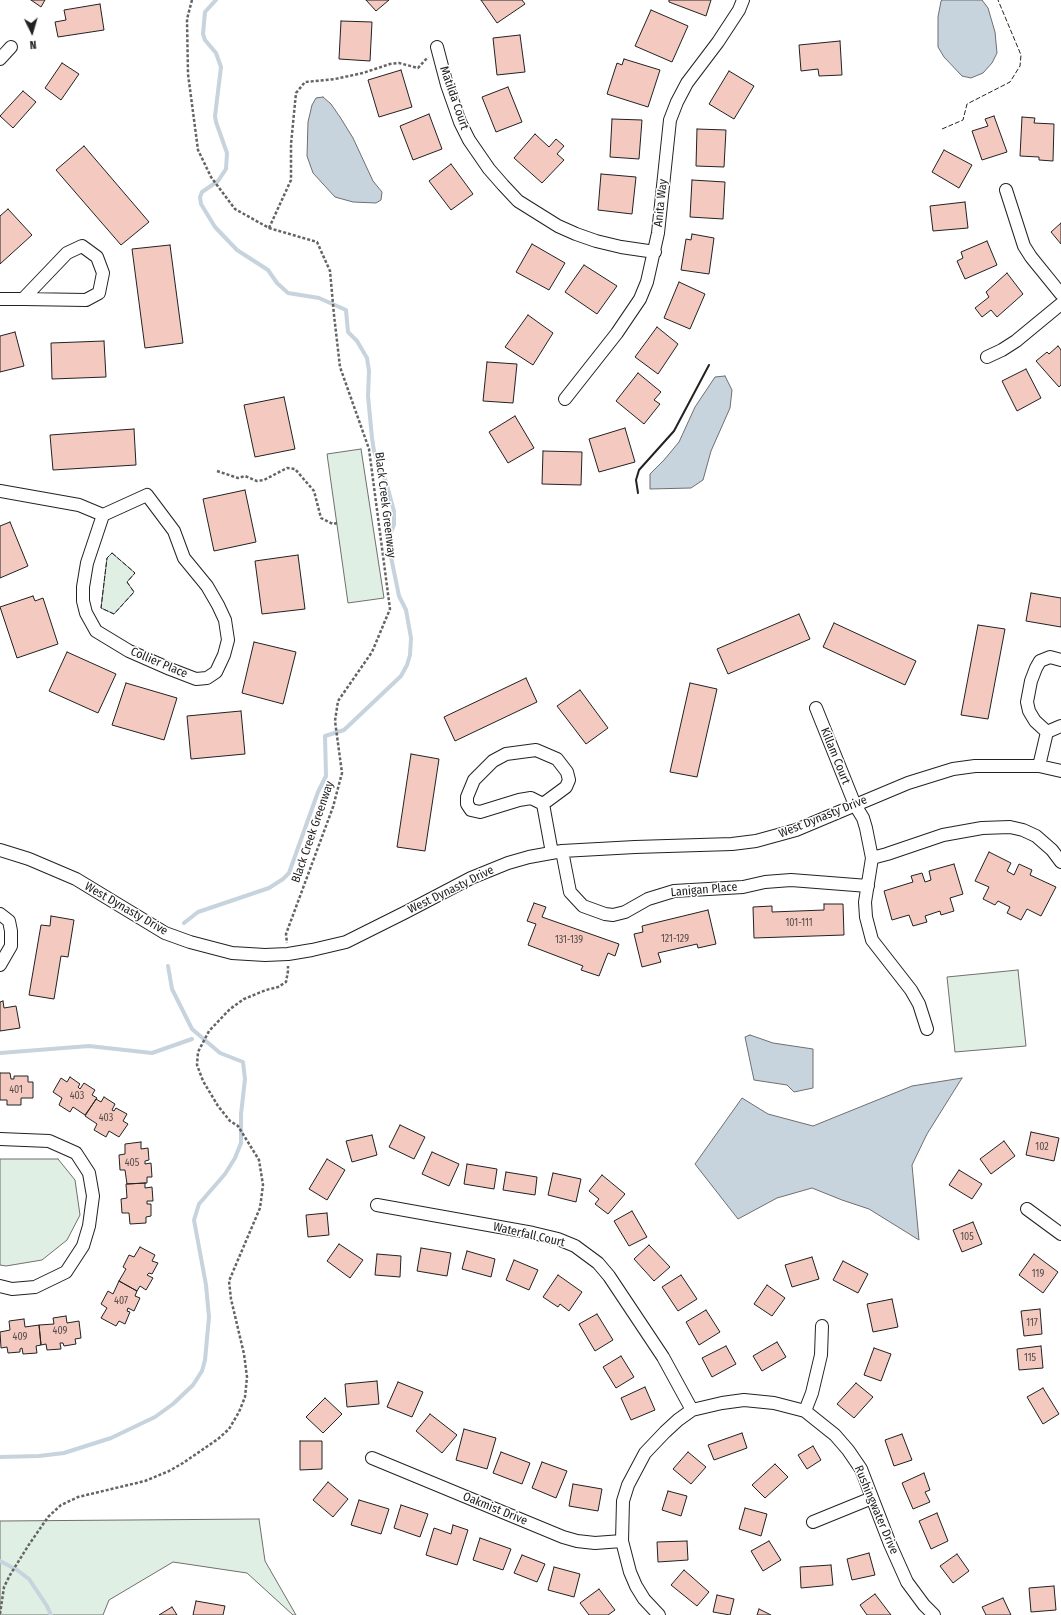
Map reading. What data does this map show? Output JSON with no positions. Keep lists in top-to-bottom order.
{
  "streets": {
    "street": [
      "Matilda Court",
      "Anita Way",
      "Collier Place",
      "Killam Court",
      "West Dynasty Drive",
      "Lanigan Place",
      "Waterfall Court",
      "Oakmist Drive",
      "Rushingwater Drive"
    ],
    "path": ["Black Creek Greenway"]
  },
  "crossings": [
    ["Matilda Court", "Anita Way"],
    ["Killam Court", "West Dynasty Drive"],
    ["West Dynasty Drive", "Lanigan Place"],
    ["Waterfall Court", "Rushingwater Drive"],
    ["Oakmist Drive", "Rushingwater Drive"]
  ],
  "house_numbers": [
    "101-111",
    "121-129",
    "131-139",
    "401",
    "403",
    "403",
    "102",
    "405",
    "105",
    "119",
    "407",
    "117",
    "409",
    "409",
    "115"
  ],
  "north": "bottom"
}
